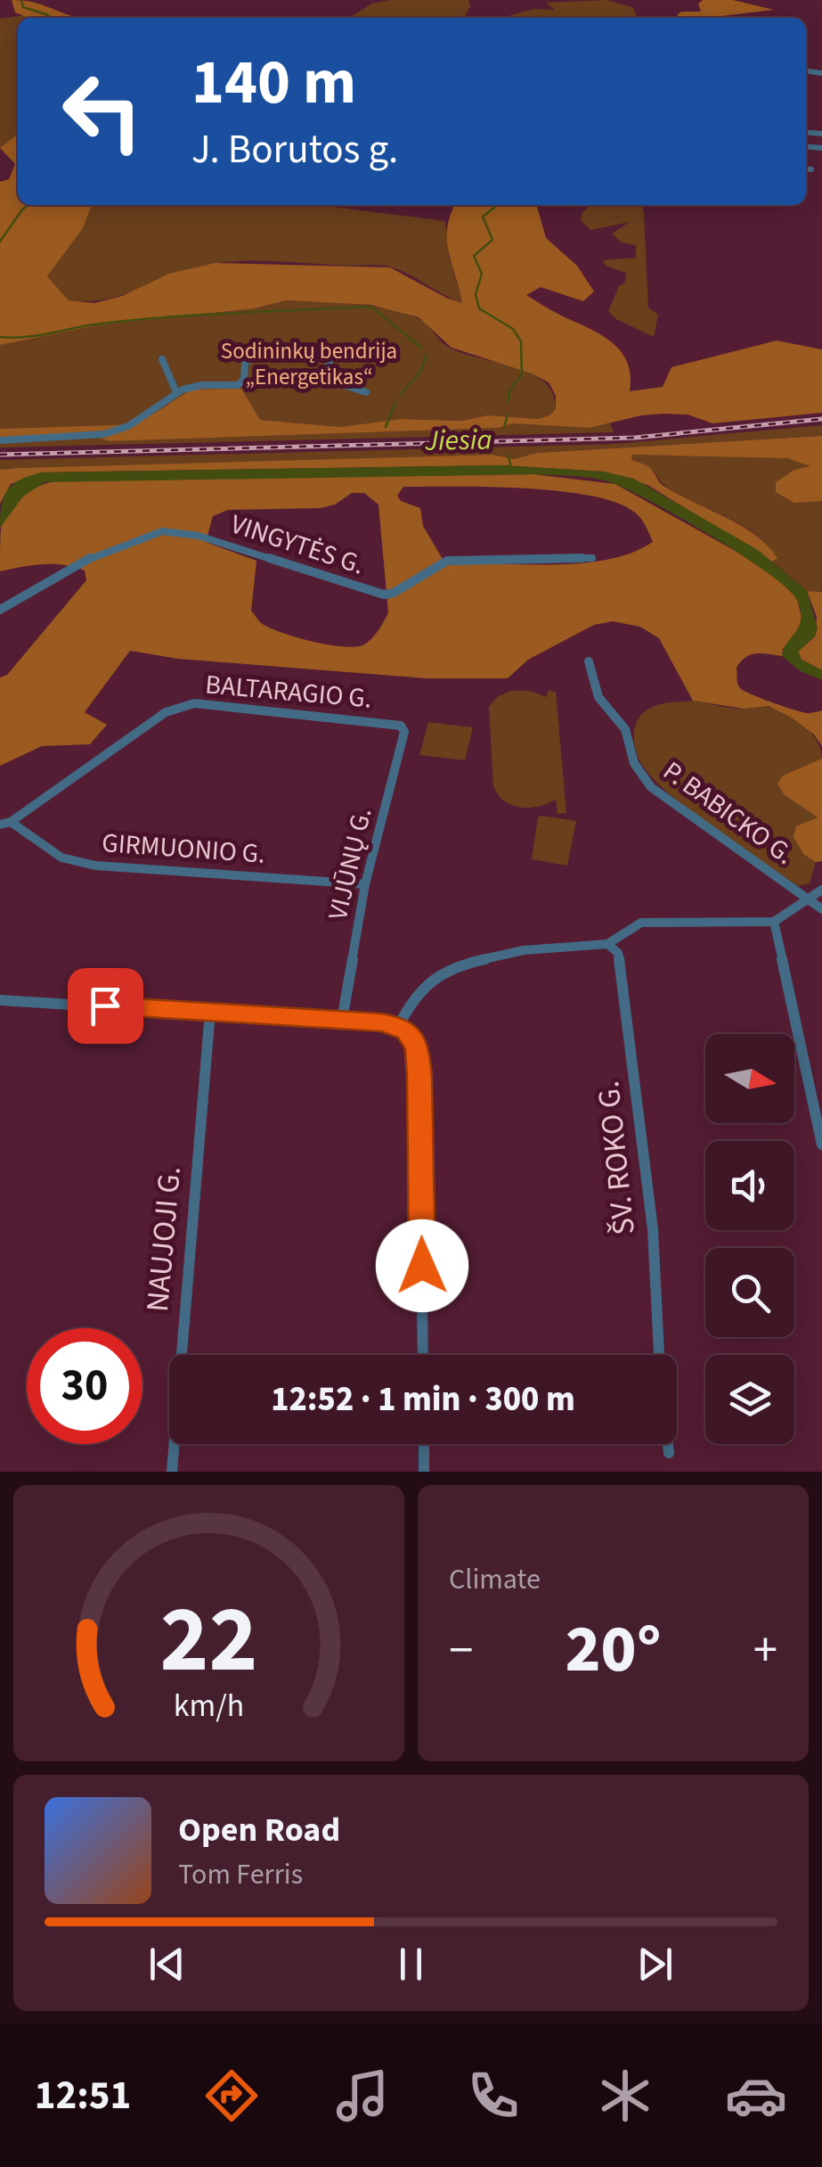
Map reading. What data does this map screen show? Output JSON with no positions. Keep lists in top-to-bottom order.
{
  "streets": {
    "street": [
      "VINGYTĖS G.",
      "BALTARAGIO G.",
      "P. BABICKO G.",
      "GIRMUONIO G.",
      "VIJŪNŲ G.",
      "ŠV. ROKO G.",
      "NAUJOJI G."
    ]
  },
  "crossings": [
    ["BALTARAGIO G.", "GIRMUONIO G."],
    ["BALTARAGIO G.", "VIJŪNŲ G."],
    ["GIRMUONIO G.", "VIJŪNŲ G."]
  ],
  "water": ["Jiesia"],
  "parks": ["Sodininkų bendrija „Energetikas“"],
  "north": "right",
  "page": {
    "turn": ["140 m", "J. Borutos g."],
    "limit": "30",
    "trip": "12:52 · 1 min · 300 m",
    "tile": "Climate",
    "heat": ["−", "20°", "+"],
    "song": ["Open Road", "Tom Ferris"],
    "tabs": "12:51",
    "gauge": ["22", "km/h"]
  }
}
